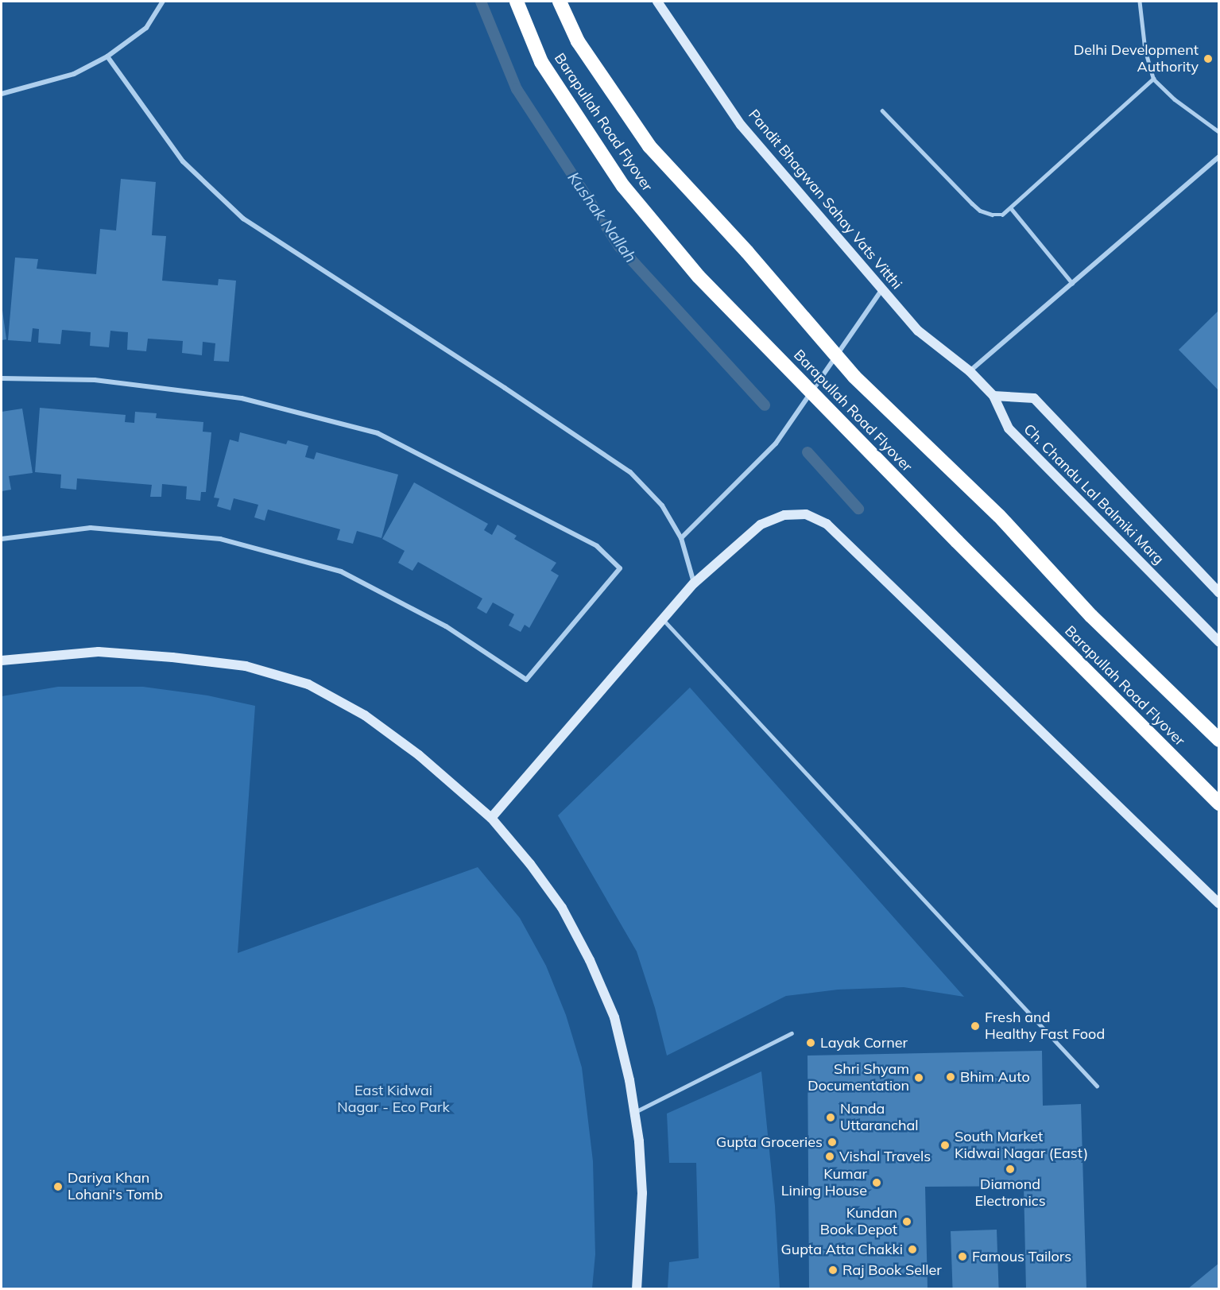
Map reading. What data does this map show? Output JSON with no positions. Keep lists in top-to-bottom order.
{
  "streets": {
    "highway": ["Barapullah Road Flyover"],
    "street": ["Pandit Bhagwan Sahay Vats Vitthi", "Ch. Chandu Lal Balmiki Marg"]
  },
  "crossings": [
    ["Pandit Bhagwan Sahay Vats Vitthi", "Ch. Chandu Lal Balmiki Marg"]
  ],
  "water": ["Kushak Nallah"],
  "parks": ["East Kidwai Nagar - Eco Park"],
  "places": [
    "Delhi Development Authority",
    "Fresh and Healthy Fast Food",
    "Layak Corner",
    "Bhim Auto",
    "Shri Shyam Documentation",
    "Nanda Uttaranchal",
    "Gupta Groceries",
    "South Market Kidwai Nagar (East)",
    "Vishal Travels",
    "Diamond Electronics",
    "Kumar Lining House",
    "Dariya Khan Lohani's Tomb",
    "Kundan Book Depot",
    "Gupta Atta Chakki",
    "Famous Tailors",
    "Raj Book Seller"
  ]
}
